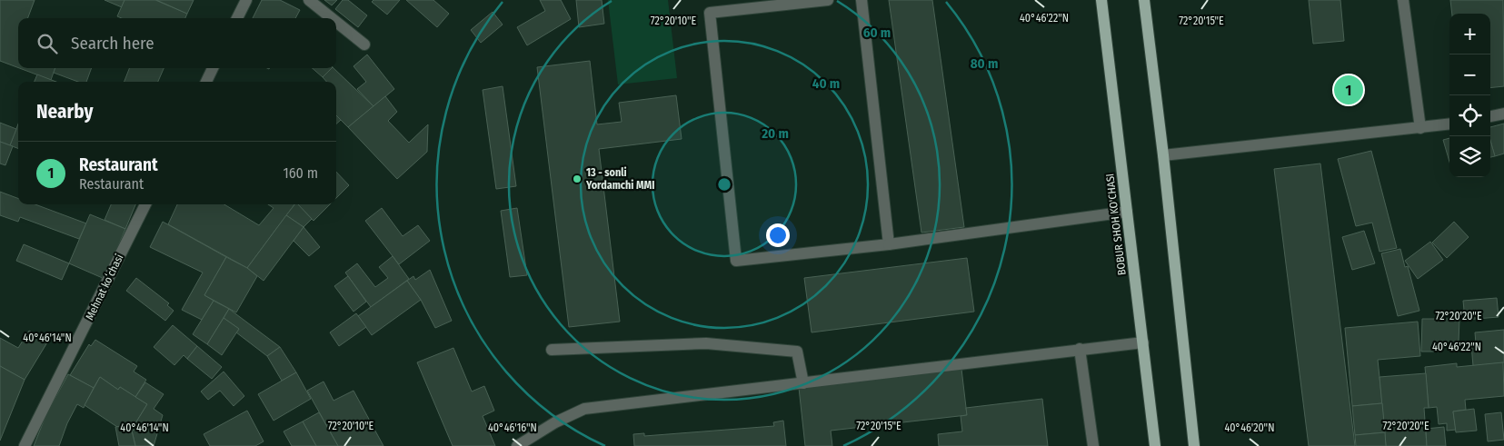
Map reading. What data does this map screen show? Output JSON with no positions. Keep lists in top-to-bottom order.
{
  "streets": {
    "main road": ["BOBUR SHOH KO'CHASI"],
    "street": ["Mehnat koʻchasi"]
  },
  "places": ["13 - sonli Yordamchi MMI"],
  "page": {
    "map_buttons": ["+", "−"],
    "search": "Search here",
    "pins": "1",
    "heading": "Nearby",
    "list": [
      {
        "mark": "1",
        "name": "Restaurant",
        "note": "Restaurant",
        "value": "160 m"
      }
    ]
  },
  "coordinates": [
    "40°46'22\"N",
    "72°20'10\"E",
    "72°20'15\"E",
    "72°20'20\"E",
    "40°46'14\"N",
    "40°46'16\"N",
    "40°46'20\"N"
  ],
  "rings": [
    "60 m",
    "80 m",
    "40 m",
    "20 m"
  ]
}
